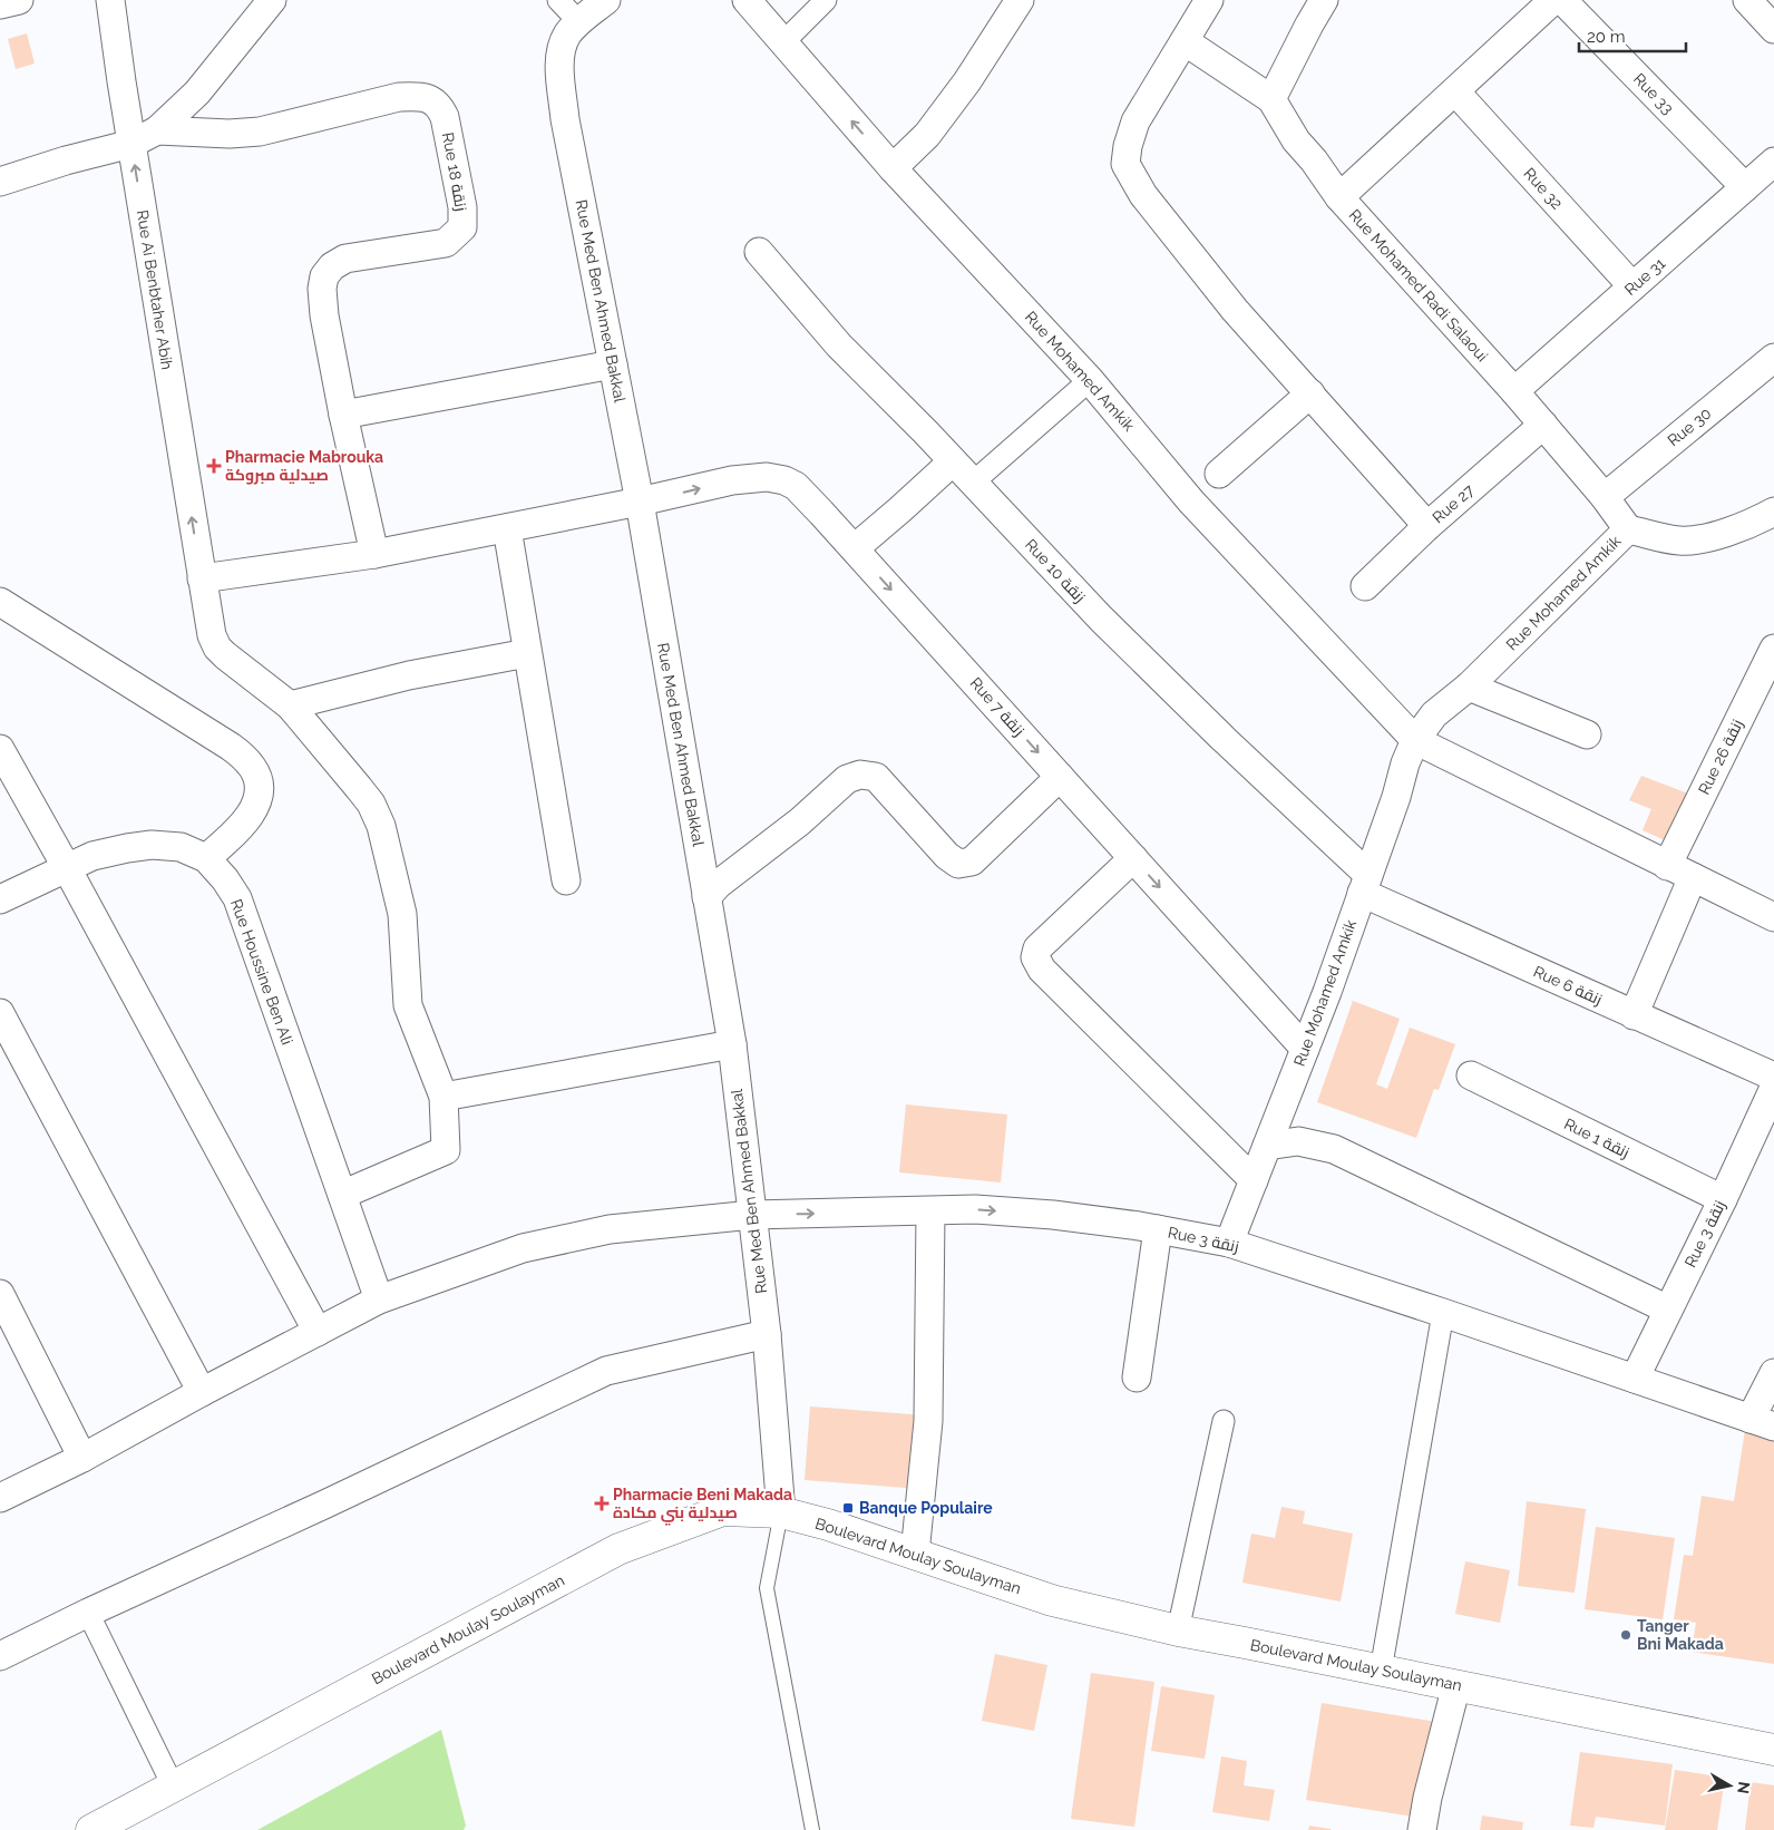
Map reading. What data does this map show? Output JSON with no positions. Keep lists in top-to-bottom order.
{
  "streets": {
    "main road": ["Boulevard Moulay Soulayman"],
    "street": [
      "Rue 33",
      "Rue 18 زنقة",
      "Rue 32",
      "Rue 31",
      "Rue Mohamed Radi Salaoui",
      "Rue Ai Benbtaher Abih",
      "Rue Med Ben Ahmed Bakkal",
      "Rue Mohamed Amkik",
      "Rue 30",
      "Rue 27",
      "Rue 10 زنقة",
      "Rue 7 زنقة",
      "Rue 26 زنقة",
      "Rue Houssine Ben Ali",
      "Rue 6 زنقة",
      "Rue 1 زنقة",
      "Rue 3 زنقة"
    ]
  },
  "crossings": [
    ["Rue 33", "Rue 31"],
    ["Rue 18 زنقة", "Rue 7 زنقة"],
    ["Rue 32", "Rue 31"],
    ["Rue 31", "Rue Mohamed Radi Salaoui"],
    ["Rue Mohamed Radi Salaoui", "Rue Mohamed Amkik"],
    ["Rue Mohamed Radi Salaoui", "Rue 30"],
    ["Rue Mohamed Radi Salaoui", "Rue 27"],
    ["Rue Ai Benbtaher Abih", "Rue 7 زنقة"],
    ["Rue Ai Benbtaher Abih", "Rue Houssine Ben Ali"],
    ["Rue Med Ben Ahmed Bakkal", "Rue 7 زنقة"],
    ["Rue Med Ben Ahmed Bakkal", "Rue 3 زنقة"],
    ["Rue Med Ben Ahmed Bakkal", "Boulevard Moulay Soulayman"],
    ["Rue Mohamed Amkik", "Rue 10 زنقة"],
    ["Rue Mohamed Amkik", "Rue 7 زنقة"],
    ["Rue Mohamed Amkik", "Rue 26 زنقة"],
    ["Rue Mohamed Amkik", "Rue 6 زنقة"],
    ["Rue Mohamed Amkik", "Rue 3 زنقة"],
    ["Rue 10 زنقة", "Rue 6 زنقة"],
    ["Rue Houssine Ben Ali", "Rue 3 زنقة"],
    ["Rue 1 زنقة", "Rue 3 زنقة"]
  ],
  "one_way": ["Rue 7 زنقة"],
  "places": {
    "health": ["Pharmacie Mabrouka صيدلية مبروكة", "Pharmacie Beni Makada صيدلية بني مكادة"],
    "transit": ["Banque Populaire"],
    "other": ["Tanger Bni Makada"]
  },
  "scale_bar": "20 m",
  "north": "right"
}
